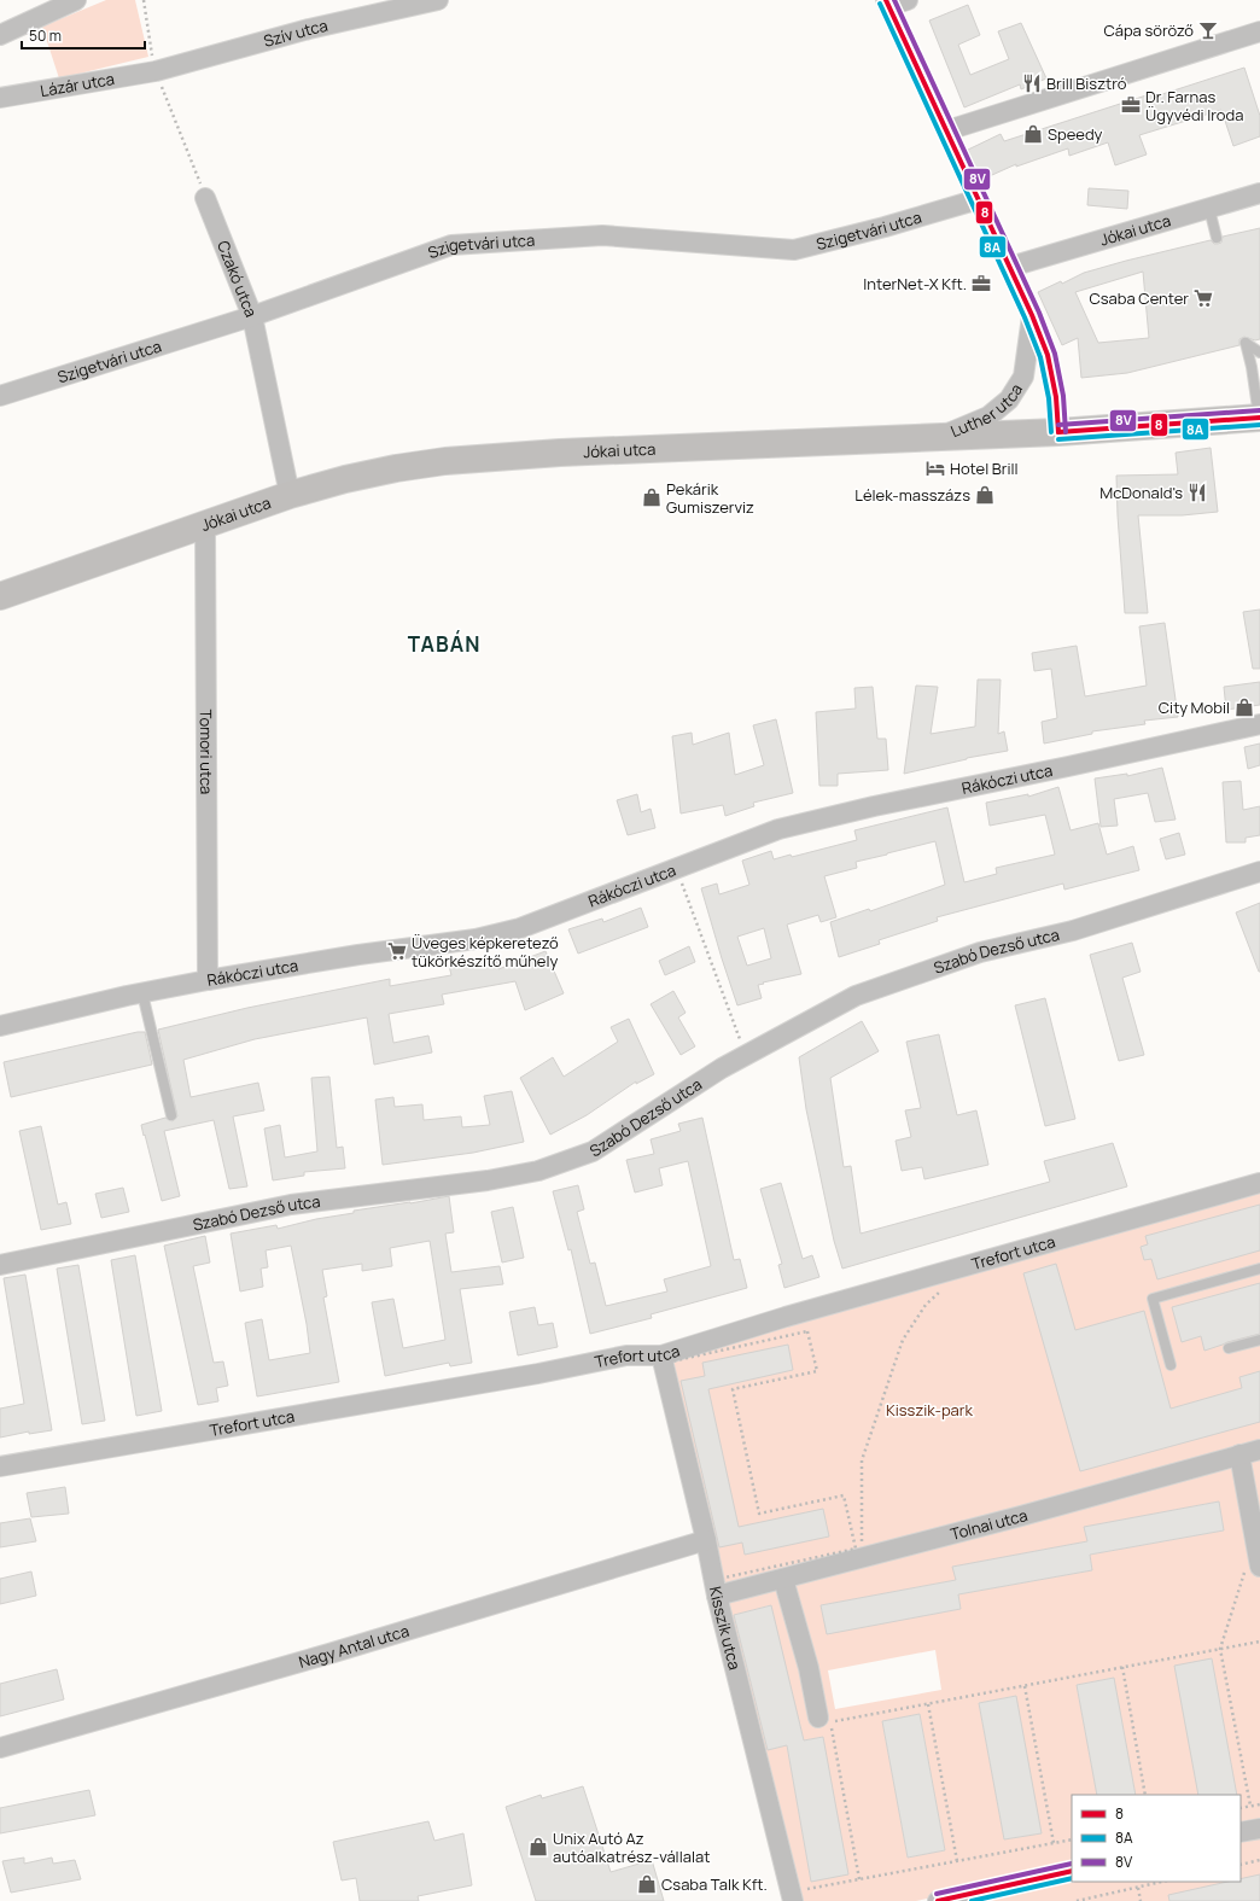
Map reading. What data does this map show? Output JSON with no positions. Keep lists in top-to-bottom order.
{
  "streets": {
    "main road": ["Jókai utca"],
    "street": [
      "Szív utca",
      "Lázár utca",
      "Szigetvári utca",
      "Czakó utca",
      "Luther utca",
      "Tomori utca",
      "Rákóczi utca",
      "Szabó Dezső utca",
      "Trefort utca",
      "Tolnai utca",
      "Kisszik utca",
      "Nagy Antal utca"
    ]
  },
  "crossings": [
    ["Szív utca", "Lázár utca"],
    ["Szigetvári utca", "Czakó utca"],
    ["Jókai utca", "Czakó utca"],
    ["Jókai utca", "Luther utca"],
    ["Jókai utca", "Tomori utca"],
    ["Tomori utca", "Rákóczi utca"],
    ["Trefort utca", "Kisszik utca"],
    ["Tolnai utca", "Kisszik utca"],
    ["Kisszik utca", "Nagy Antal utca"]
  ],
  "districts": ["TABÁN"],
  "parks": ["Kisszik-park"],
  "places": {
    "bar": ["Cápa söröző"],
    "restaurant": ["Brill Bisztró", "McDonald's"],
    "office": ["Dr. Farnas Ügyvédi Iroda", "InterNet-X Kft."],
    "shop": [
      "Speedy",
      "Lélek-masszázs",
      "Pekárik Gumiszerviz",
      "City Mobil",
      "Unix Autó Az autóalkatrész-vállalat",
      "Csaba Talk Kft."
    ],
    "supermarket": ["Csaba Center", "Üveges képkeretező tükörkészítő műhely"],
    "hotel": ["Hotel Brill"]
  },
  "lines": ["transit line 8", "transit line 8V", "transit line 8A"],
  "legend": ["8", "8A", "8V"],
  "scale_bar": "50 m"
}
